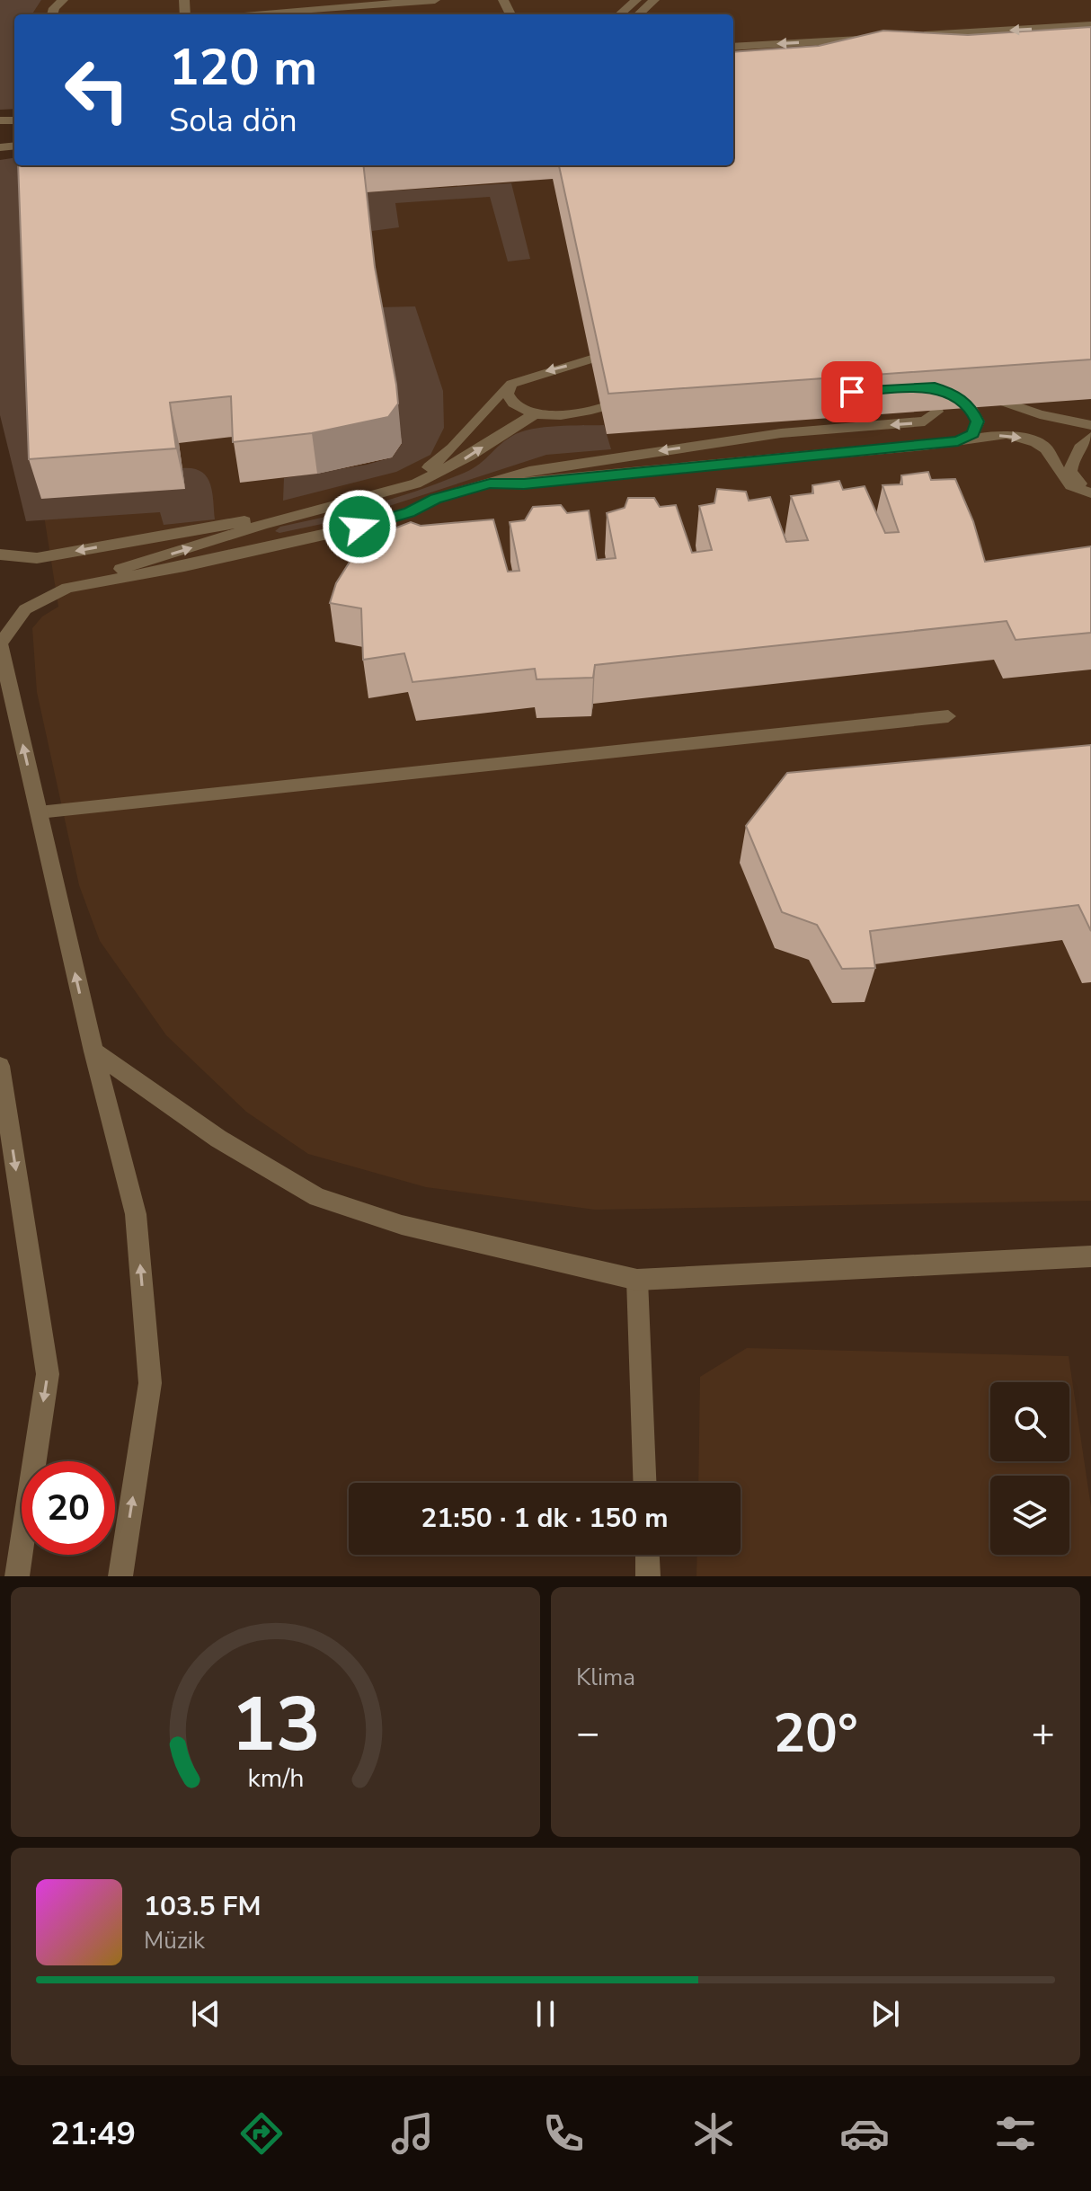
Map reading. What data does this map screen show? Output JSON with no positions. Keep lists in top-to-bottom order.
{
  "page": {
    "turn": ["120 m", "Sola dön"],
    "limit": "20",
    "trip": "21:50 · 1 dk · 150 m",
    "tile": "Klima",
    "heat": ["−", "20°", "+"],
    "song": ["103.5 FM", "Müzik"],
    "tabs": "21:49",
    "gauge": ["13", "km/h"]
  }
}
